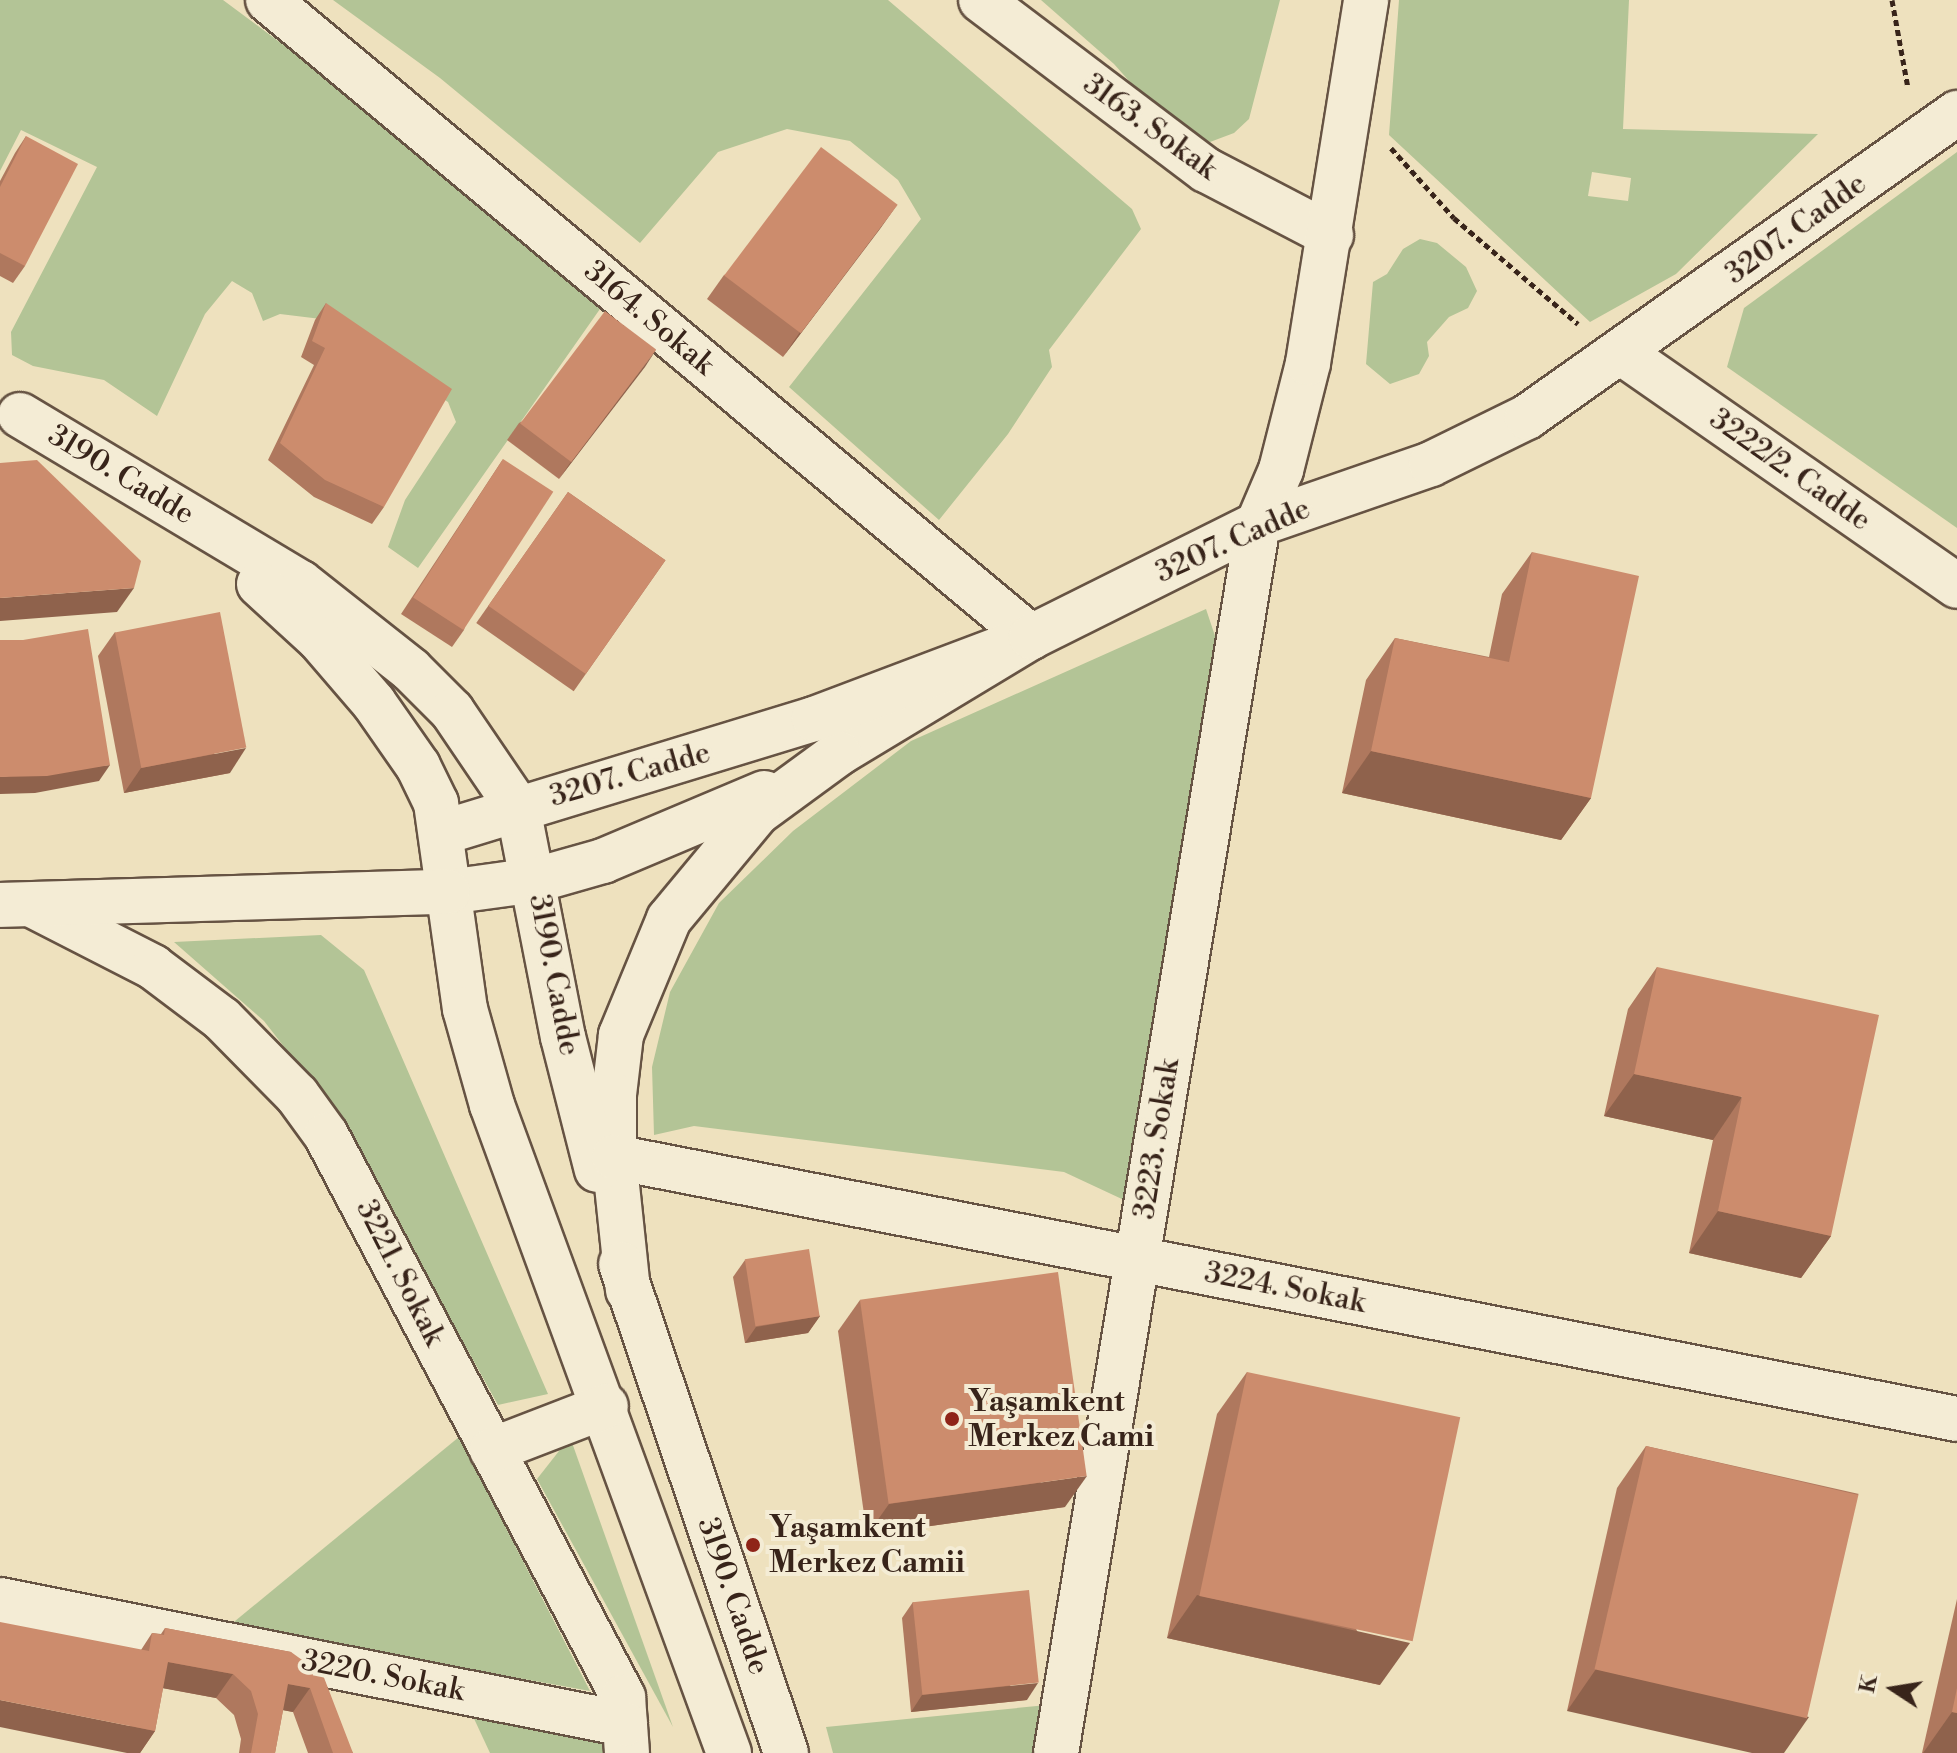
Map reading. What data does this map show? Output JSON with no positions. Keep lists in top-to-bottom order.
{
  "streets": {
    "street": [
      "3163. Sokak",
      "3207. Cadde",
      "3164. Sokak",
      "3222/2. Cadde",
      "3190. Cadde",
      "3223. Sokak",
      "3221. Sokak",
      "3224. Sokak",
      "3220. Sokak"
    ]
  },
  "crossings": [
    ["3163. Sokak", "3223. Sokak"],
    ["3207. Cadde", "3164. Sokak"],
    ["3207. Cadde", "3222/2. Cadde"],
    ["3207. Cadde", "3190. Cadde"],
    ["3207. Cadde", "3223. Sokak"],
    ["3207. Cadde", "3221. Sokak"],
    ["3223. Sokak", "3224. Sokak"],
    ["3221. Sokak", "3220. Sokak"]
  ],
  "places": ["Yaşamkent Merkez Cami", "Yaşamkent Merkez Camii"],
  "north": "left"
}
